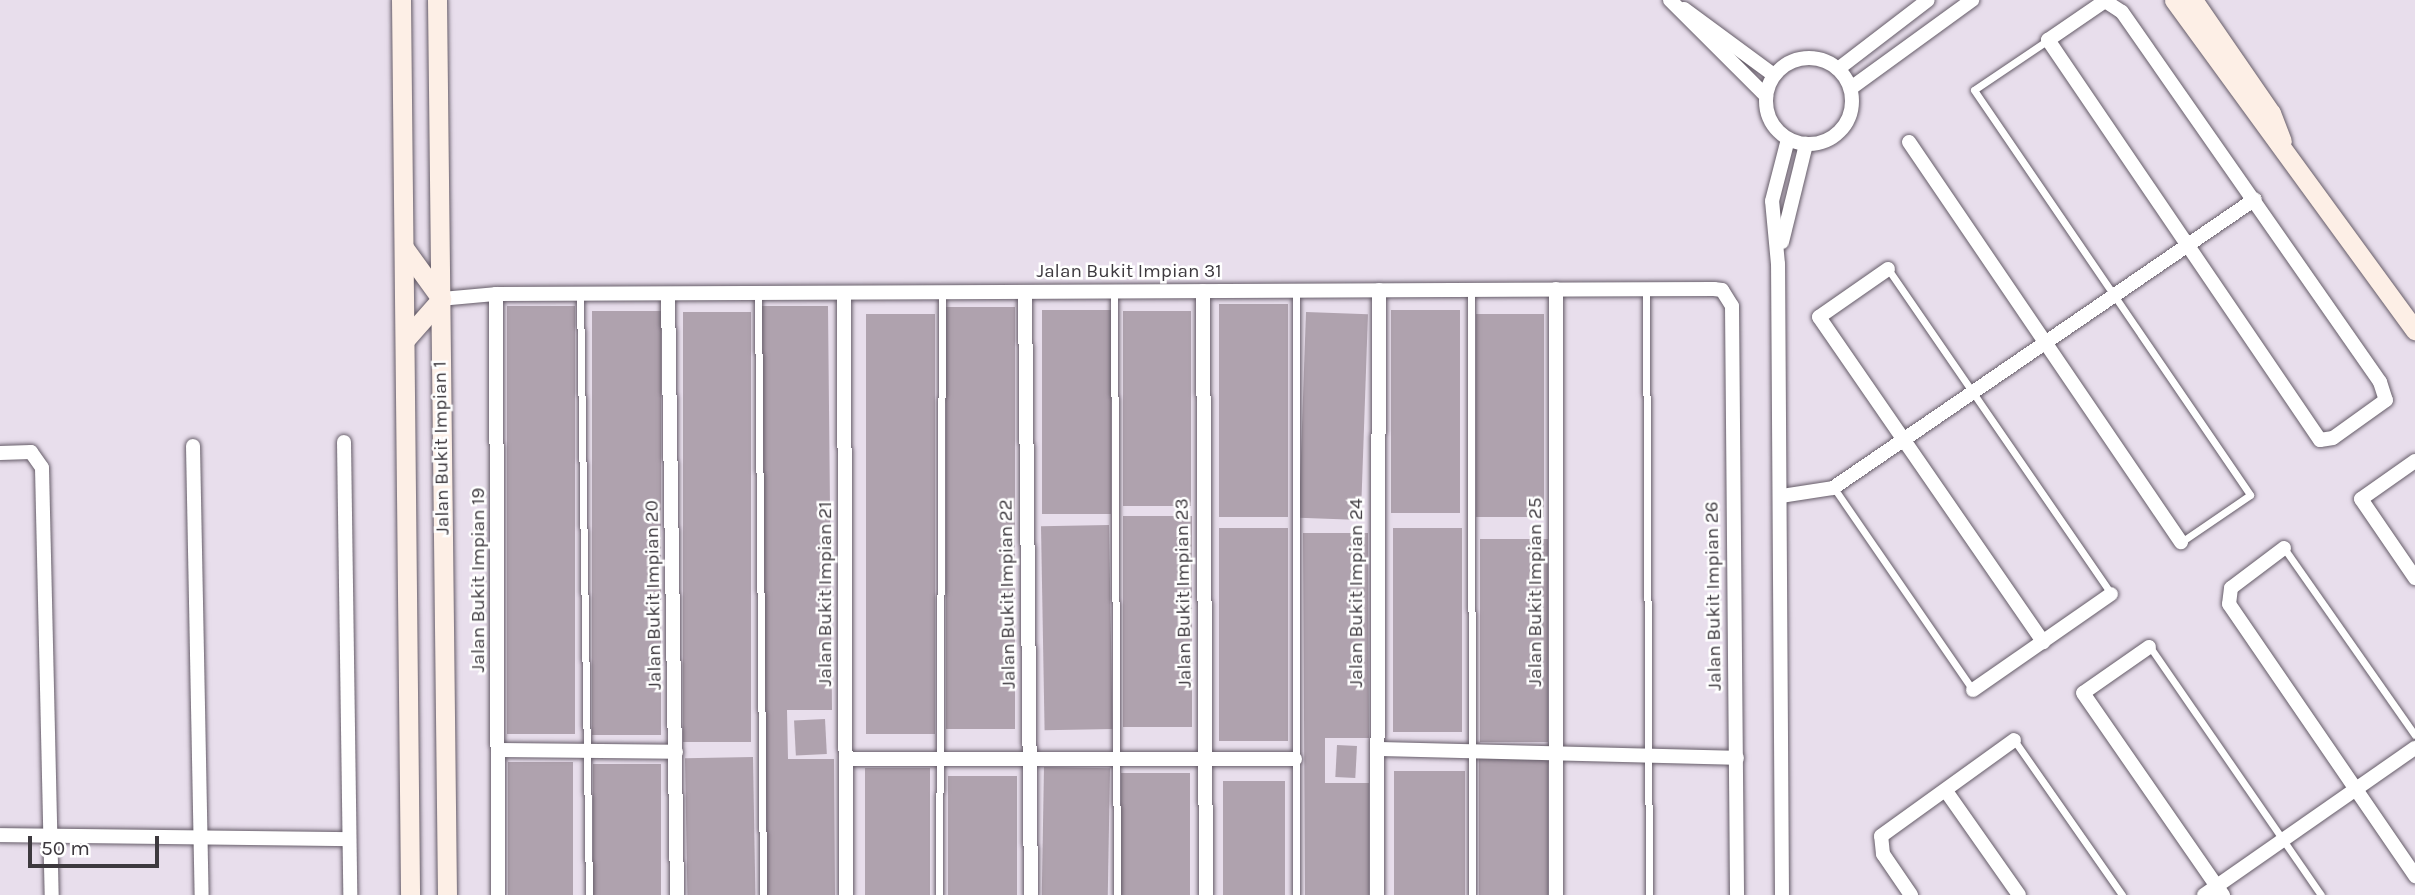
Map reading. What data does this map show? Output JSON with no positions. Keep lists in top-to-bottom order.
{
  "streets": {
    "street": [
      "Jalan Bukit Impian 31",
      "Jalan Bukit Impian 1",
      "Jalan Bukit Impian 19",
      "Jalan Bukit Impian 25",
      "Jalan Bukit Impian 23",
      "Jalan Bukit Impian 24",
      "Jalan Bukit Impian 21",
      "Jalan Bukit Impian 22",
      "Jalan Bukit Impian 20",
      "Jalan Bukit Impian 26"
    ]
  },
  "crossings": [
    ["Jalan Bukit Impian 31", "Jalan Bukit Impian 19"],
    ["Jalan Bukit Impian 31", "Jalan Bukit Impian 25"],
    ["Jalan Bukit Impian 31", "Jalan Bukit Impian 23"],
    ["Jalan Bukit Impian 31", "Jalan Bukit Impian 24"],
    ["Jalan Bukit Impian 31", "Jalan Bukit Impian 21"],
    ["Jalan Bukit Impian 31", "Jalan Bukit Impian 22"],
    ["Jalan Bukit Impian 31", "Jalan Bukit Impian 20"],
    ["Jalan Bukit Impian 31", "Jalan Bukit Impian 26"]
  ],
  "scale_bar": "50 m"
}
